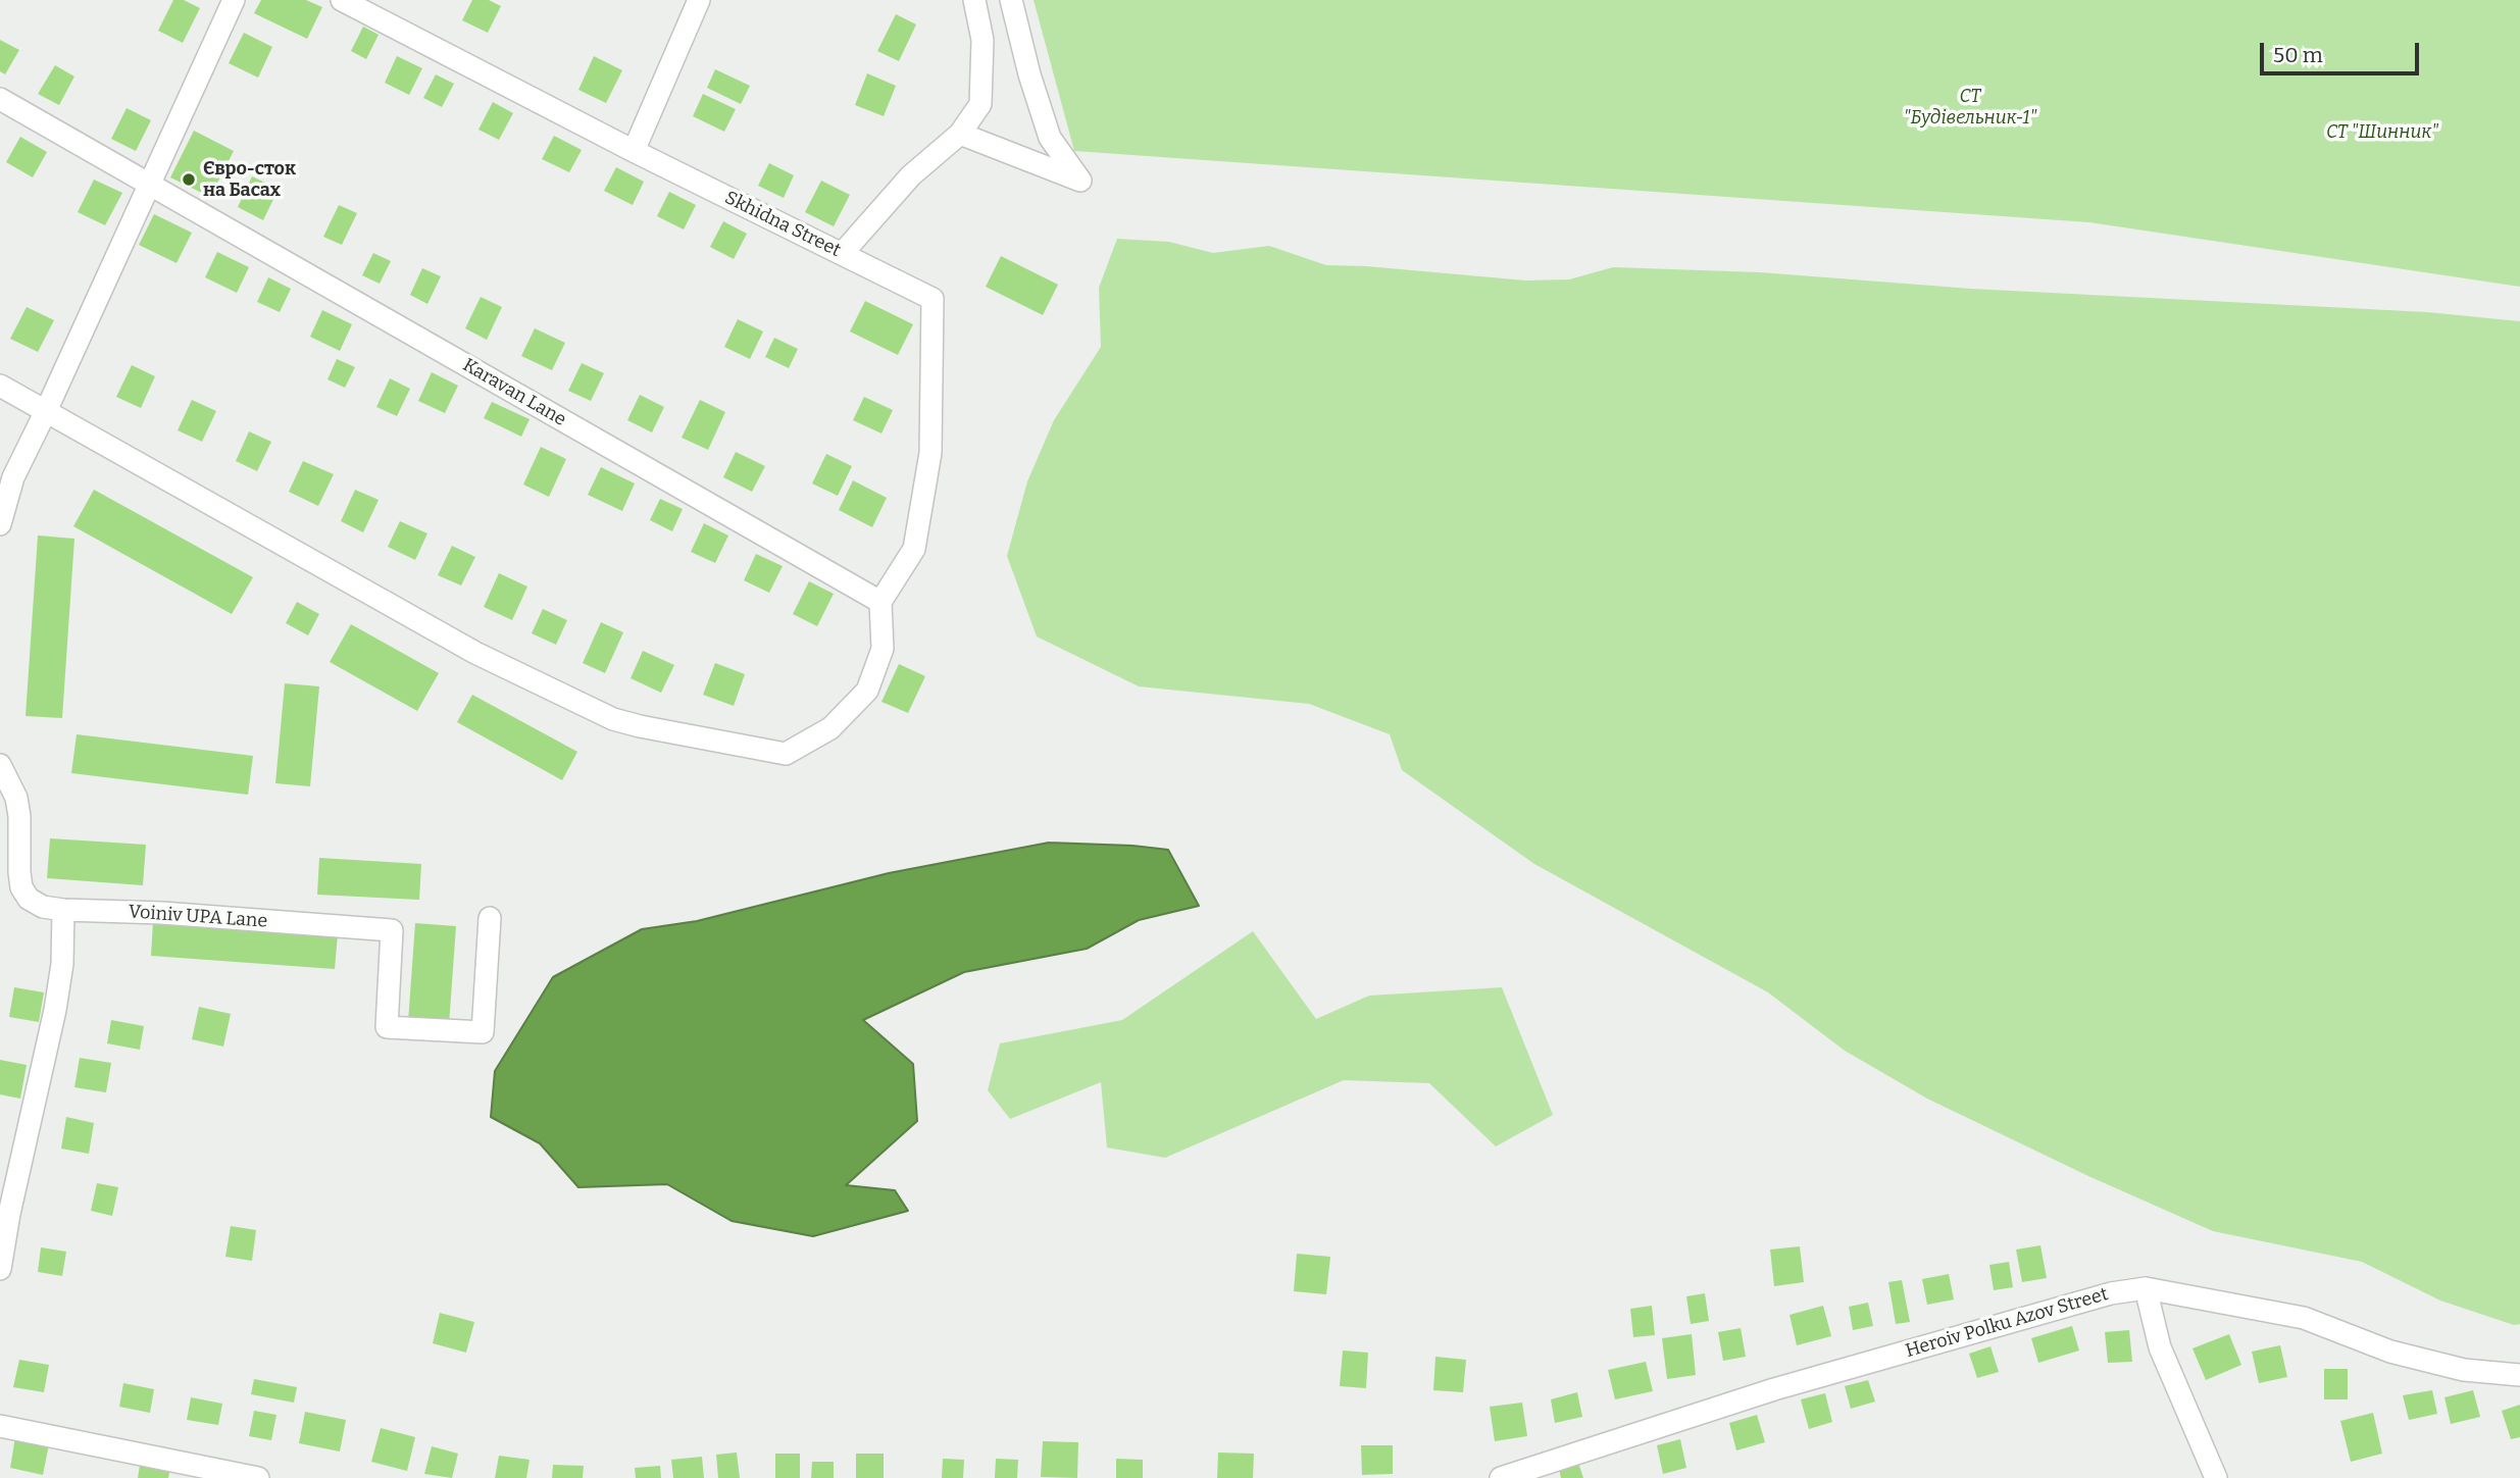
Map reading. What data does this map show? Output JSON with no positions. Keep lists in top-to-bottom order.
{
  "streets": {
    "street": [
      "Skhidna Street",
      "Karavan Lane",
      "Voiniv UPA Lane",
      "Heroiv Polku Azov Street"
    ]
  },
  "crossings": [
    ["Skhidna Street", "Karavan Lane"]
  ],
  "parks": ["СТ \"Будівельник-1\"", "СТ \"Шинник\""],
  "places": ["Євро-сток на Басах"],
  "scale_bar": "50 m"
}
